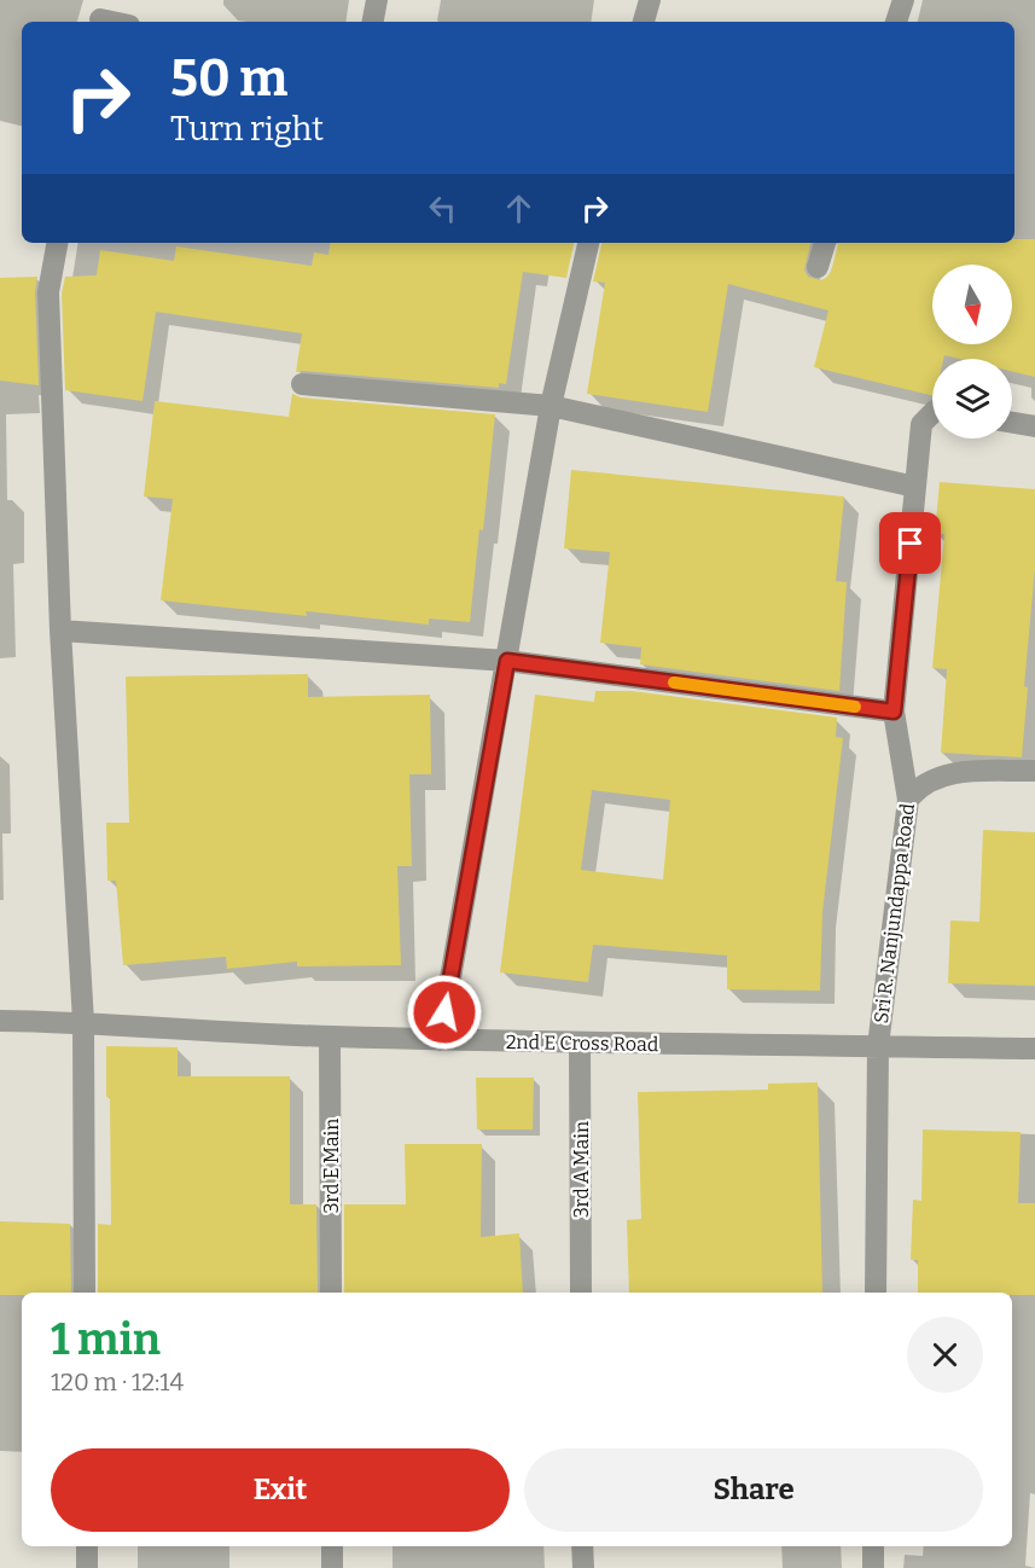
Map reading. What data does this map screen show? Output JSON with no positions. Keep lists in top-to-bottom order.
{
  "streets": {
    "street": [
      "Sri R. Nanjundappa Road",
      "2nd E Cross Road",
      "3rd E Main",
      "3rd A Main"
    ]
  },
  "crossings": [
    ["Sri R. Nanjundappa Road", "2nd E Cross Road"],
    ["2nd E Cross Road", "3rd E Main"],
    ["2nd E Cross Road", "3rd A Main"]
  ],
  "north": "bottom",
  "page": {
    "turn": ["50 m", "Turn right"],
    "heading": ["1 min", "120 m · 12:14"],
    "buttons": ["Exit", "Share"]
  }
}
